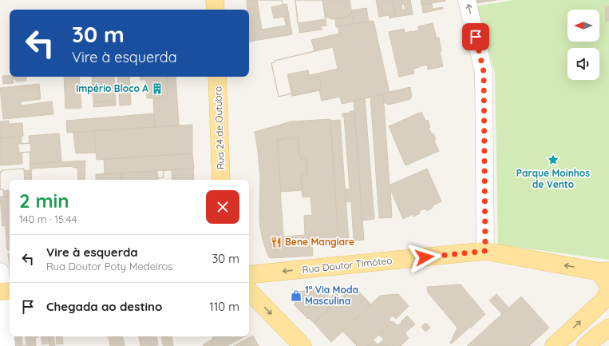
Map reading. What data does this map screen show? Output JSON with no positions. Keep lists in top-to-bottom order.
{
  "streets": {
    "main road": ["Rua 24 de Outubro", "Rua Doutor Timóteo"]
  },
  "one_way": ["Rua Doutor Timóteo"],
  "places": {
    "building": ["Império Bloco A"],
    "place": ["Parque Moinhos de Vento"],
    "restaurant": ["Bene Mangiare"],
    "shop": ["1° Via Moda Masculina"]
  },
  "north": "left",
  "page": {
    "turn": ["30 m", "Vire à esquerda"],
    "heading": ["2 min", "140 m · 15:44"],
    "list": [
      {
        "name": "Vire à esquerda",
        "note": "Rua Doutor Poty Medeiros",
        "value": "30 m"
      },
      {
        "name": "Chegada ao destino",
        "value": "110 m"
      }
    ]
  }
}
